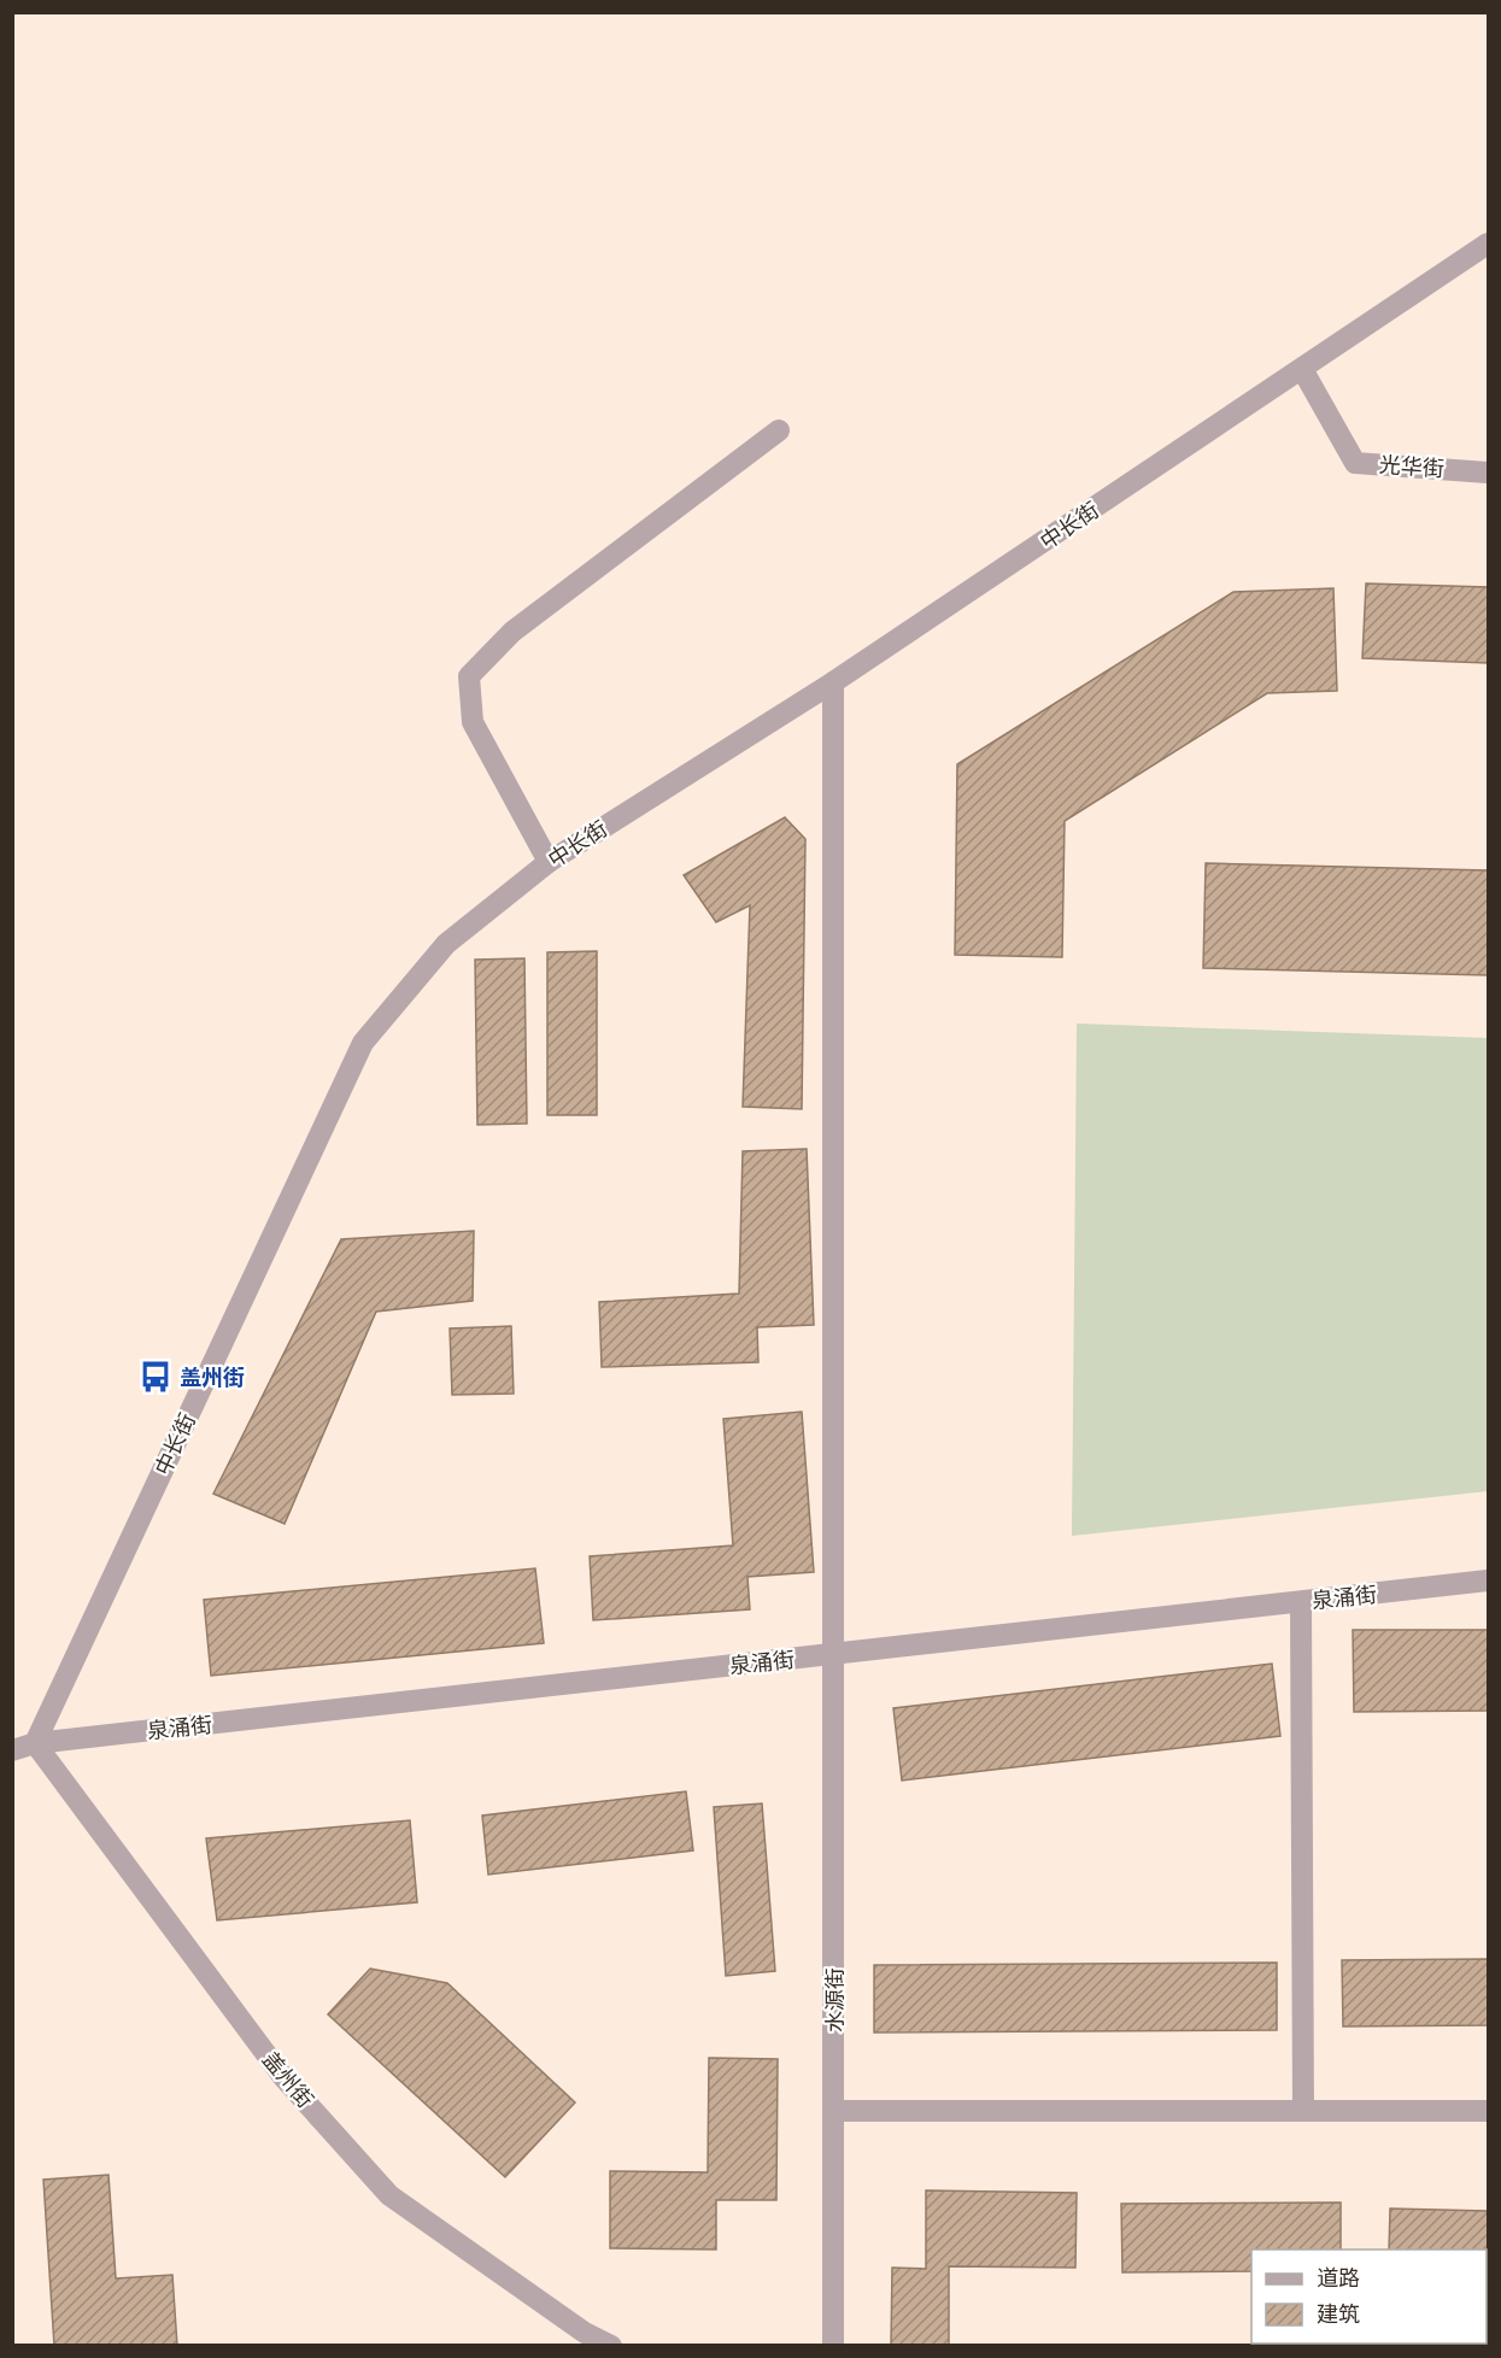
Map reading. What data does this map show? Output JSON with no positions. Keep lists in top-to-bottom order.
{
  "streets": {
    "street": [
      "光华街",
      "中长街",
      "泉涌街",
      "水源街",
      "盖州街"
    ]
  },
  "crossings": [
    ["光华街", "中长街"],
    ["中长街", "泉涌街"],
    ["中长街", "水源街"],
    ["中长街", "盖州街"],
    ["泉涌街", "水源街"],
    ["泉涌街", "盖州街"]
  ],
  "places": {
    "bus stop": ["盖州街"]
  },
  "legend": ["道路", "建筑"]
}
